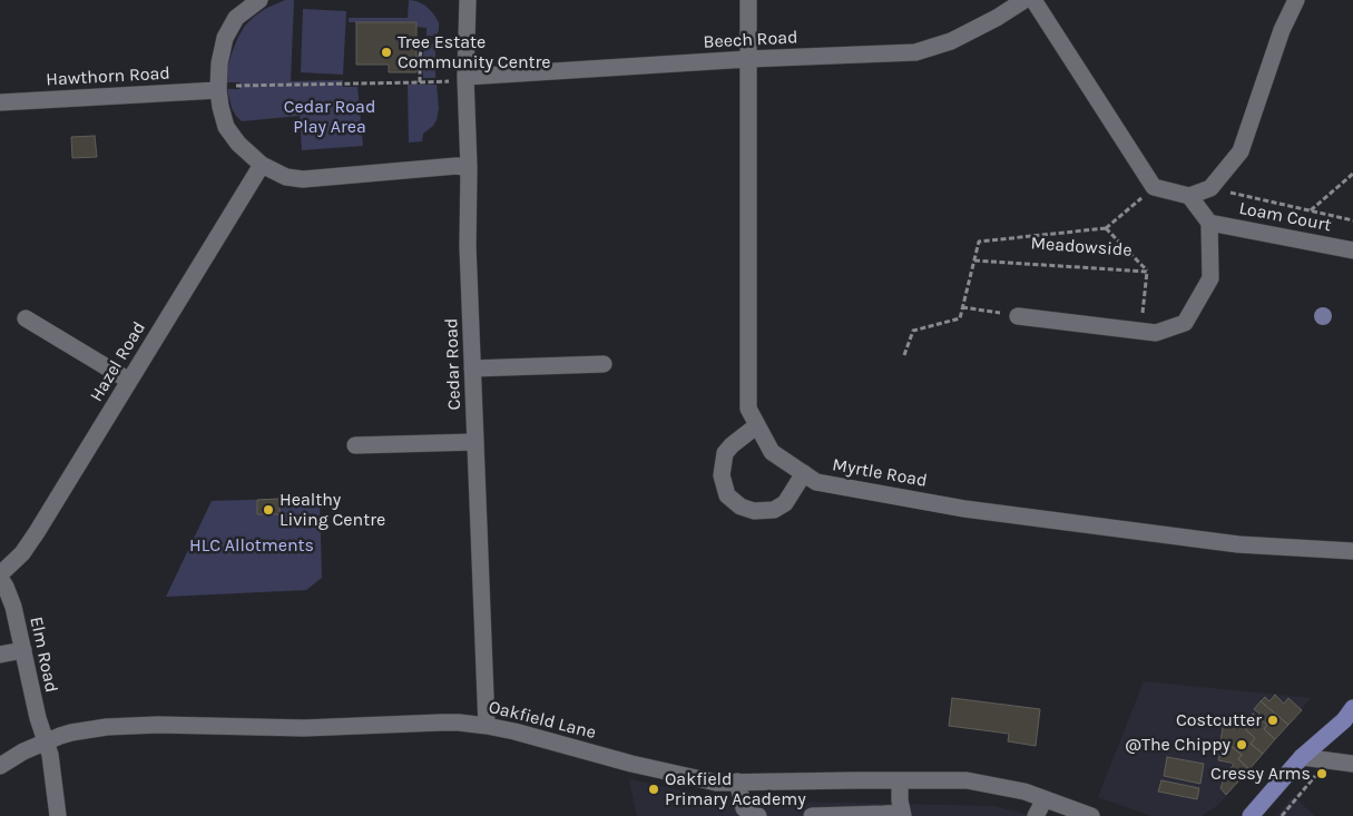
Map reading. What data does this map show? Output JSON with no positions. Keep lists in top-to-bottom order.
{
  "streets": {
    "street": [
      "Beech Road",
      "Hawthorn Road",
      "Loam Court",
      "Hazel Road",
      "Cedar Road",
      "Myrtle Road",
      "Elm Road",
      "Oakfield Lane"
    ],
    "path": ["Meadowside"]
  },
  "crossings": [
    ["Beech Road", "Cedar Road"],
    ["Beech Road", "Myrtle Road"],
    ["Hazel Road", "Elm Road"],
    ["Cedar Road", "Oakfield Lane"],
    ["Elm Road", "Oakfield Lane"]
  ],
  "parks": ["Cedar Road Play Area", "HLC Allotments"],
  "places": [
    "Tree Estate Community Centre",
    "Healthy Living Centre",
    "Costcutter",
    "@The Chippy",
    "Cressy Arms",
    "Oakfield Primary Academy"
  ]
}
